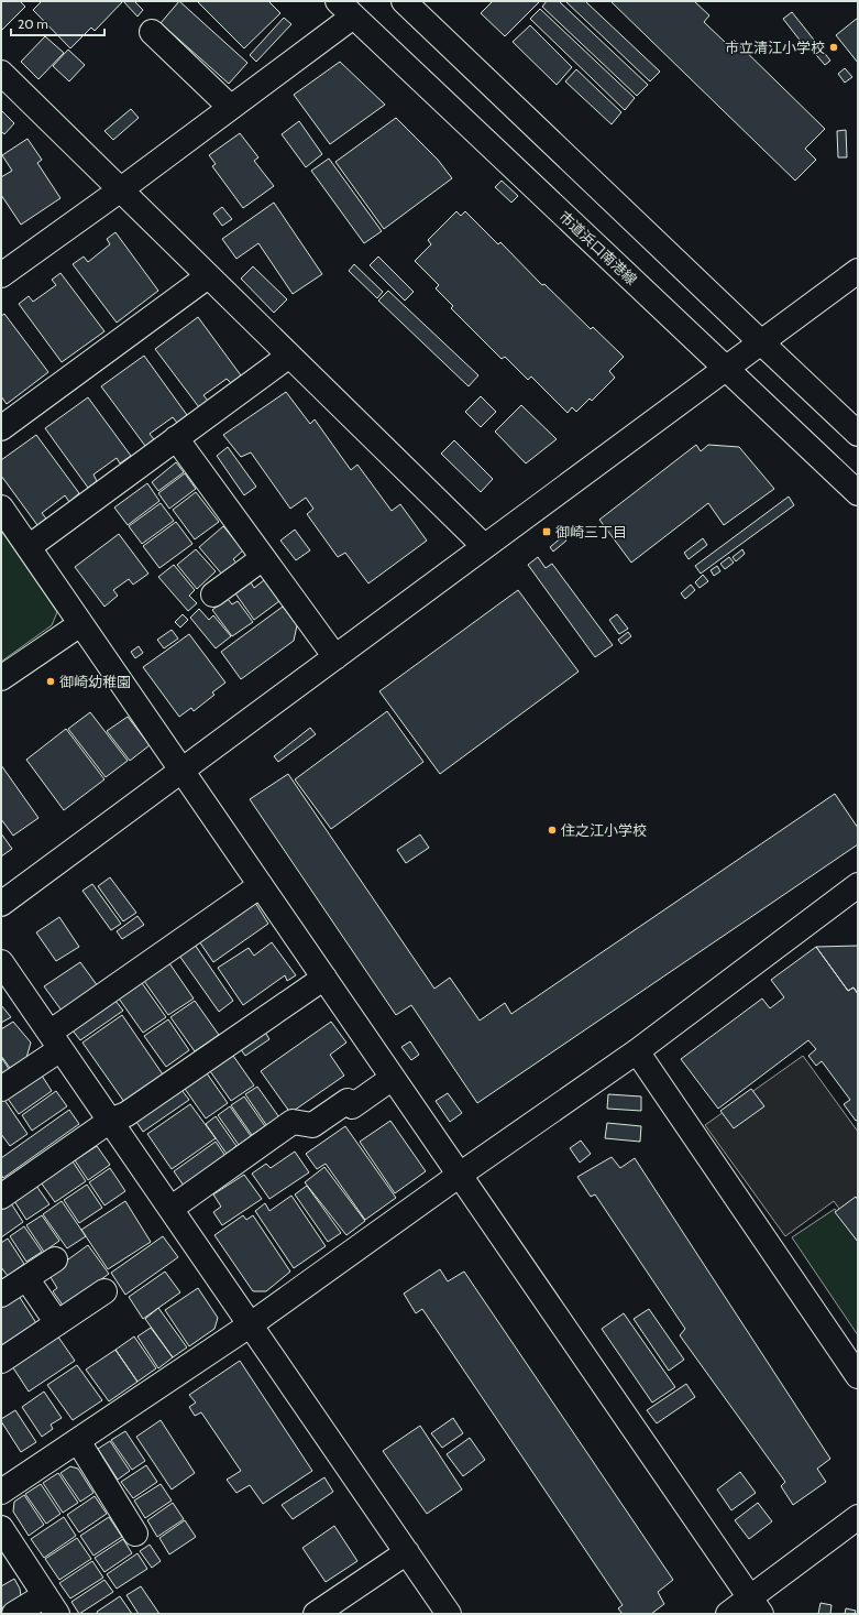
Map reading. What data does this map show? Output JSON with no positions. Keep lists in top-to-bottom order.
{
  "streets": {
    "street": ["市道浜口南港線"]
  },
  "places": {
    "other": ["市立清江小学校", "御崎幼稚園", "住之江小学校"],
    "transit": ["御崎三丁目"]
  },
  "scale_bar": "20 m"
}
